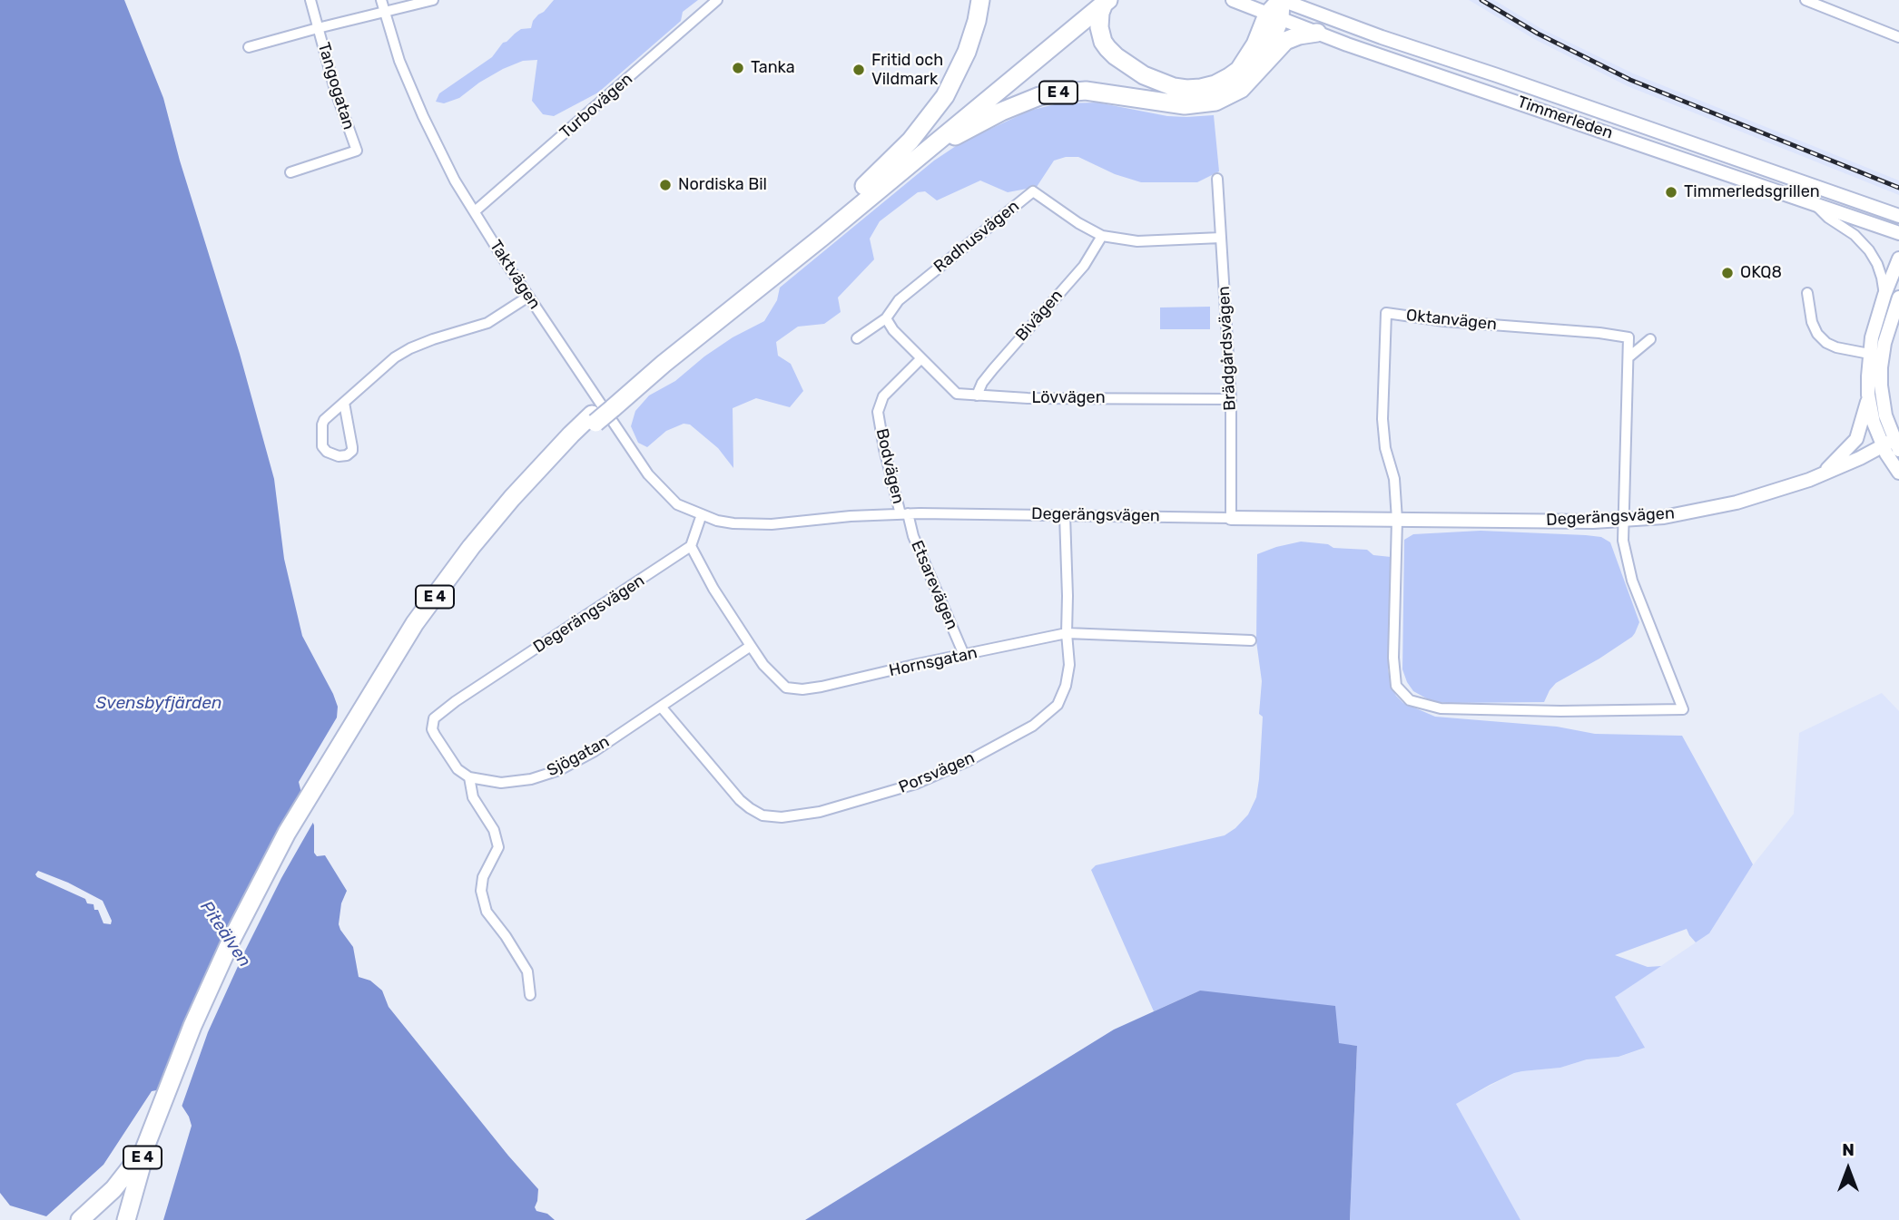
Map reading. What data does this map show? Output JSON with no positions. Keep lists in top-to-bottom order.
{
  "streets": {
    "highway": ["E 4"],
    "main road": ["Timmerleden", "Degerängsvägen"],
    "street": [
      "Tangogatan",
      "Turbovägen",
      "Radhusvägen",
      "Taktvägen",
      "Bivägen",
      "Oktanvägen",
      "Brädgårdsvägen",
      "Lövvägen",
      "Bodvägen",
      "Etsarevägen",
      "Hornsgatan",
      "Sjögatan",
      "Porsvägen"
    ]
  },
  "crossings": [
    ["Tangogatan", "Taktvägen"],
    ["E 4", "Timmerleden"],
    ["Turbovägen", "Taktvägen"],
    ["Radhusvägen", "Bivägen"],
    ["Radhusvägen", "Brädgårdsvägen"],
    ["Taktvägen", "Degerängsvägen"],
    ["Bivägen", "Lövvägen"],
    ["Oktanvägen", "Degerängsvägen"],
    ["Brädgårdsvägen", "Lövvägen"],
    ["Brädgårdsvägen", "Degerängsvägen"],
    ["Lövvägen", "Bodvägen"],
    ["Bodvägen", "Degerängsvägen"],
    ["Bodvägen", "Etsarevägen"],
    ["Degerängsvägen", "Etsarevägen"],
    ["Degerängsvägen", "Hornsgatan"],
    ["Degerängsvägen", "Sjögatan"],
    ["Degerängsvägen", "Porsvägen"],
    ["Etsarevägen", "Hornsgatan"],
    ["Hornsgatan", "Sjögatan"],
    ["Hornsgatan", "Porsvägen"],
    ["Sjögatan", "Porsvägen"]
  ],
  "water": ["Svensbyfjärden", "Piteälven"],
  "places": [
    "Tanka",
    "Fritid och Vildmark",
    "Nordiska Bil",
    "Timmerledsgrillen",
    "OKQ8"
  ],
  "north": "top"
}
